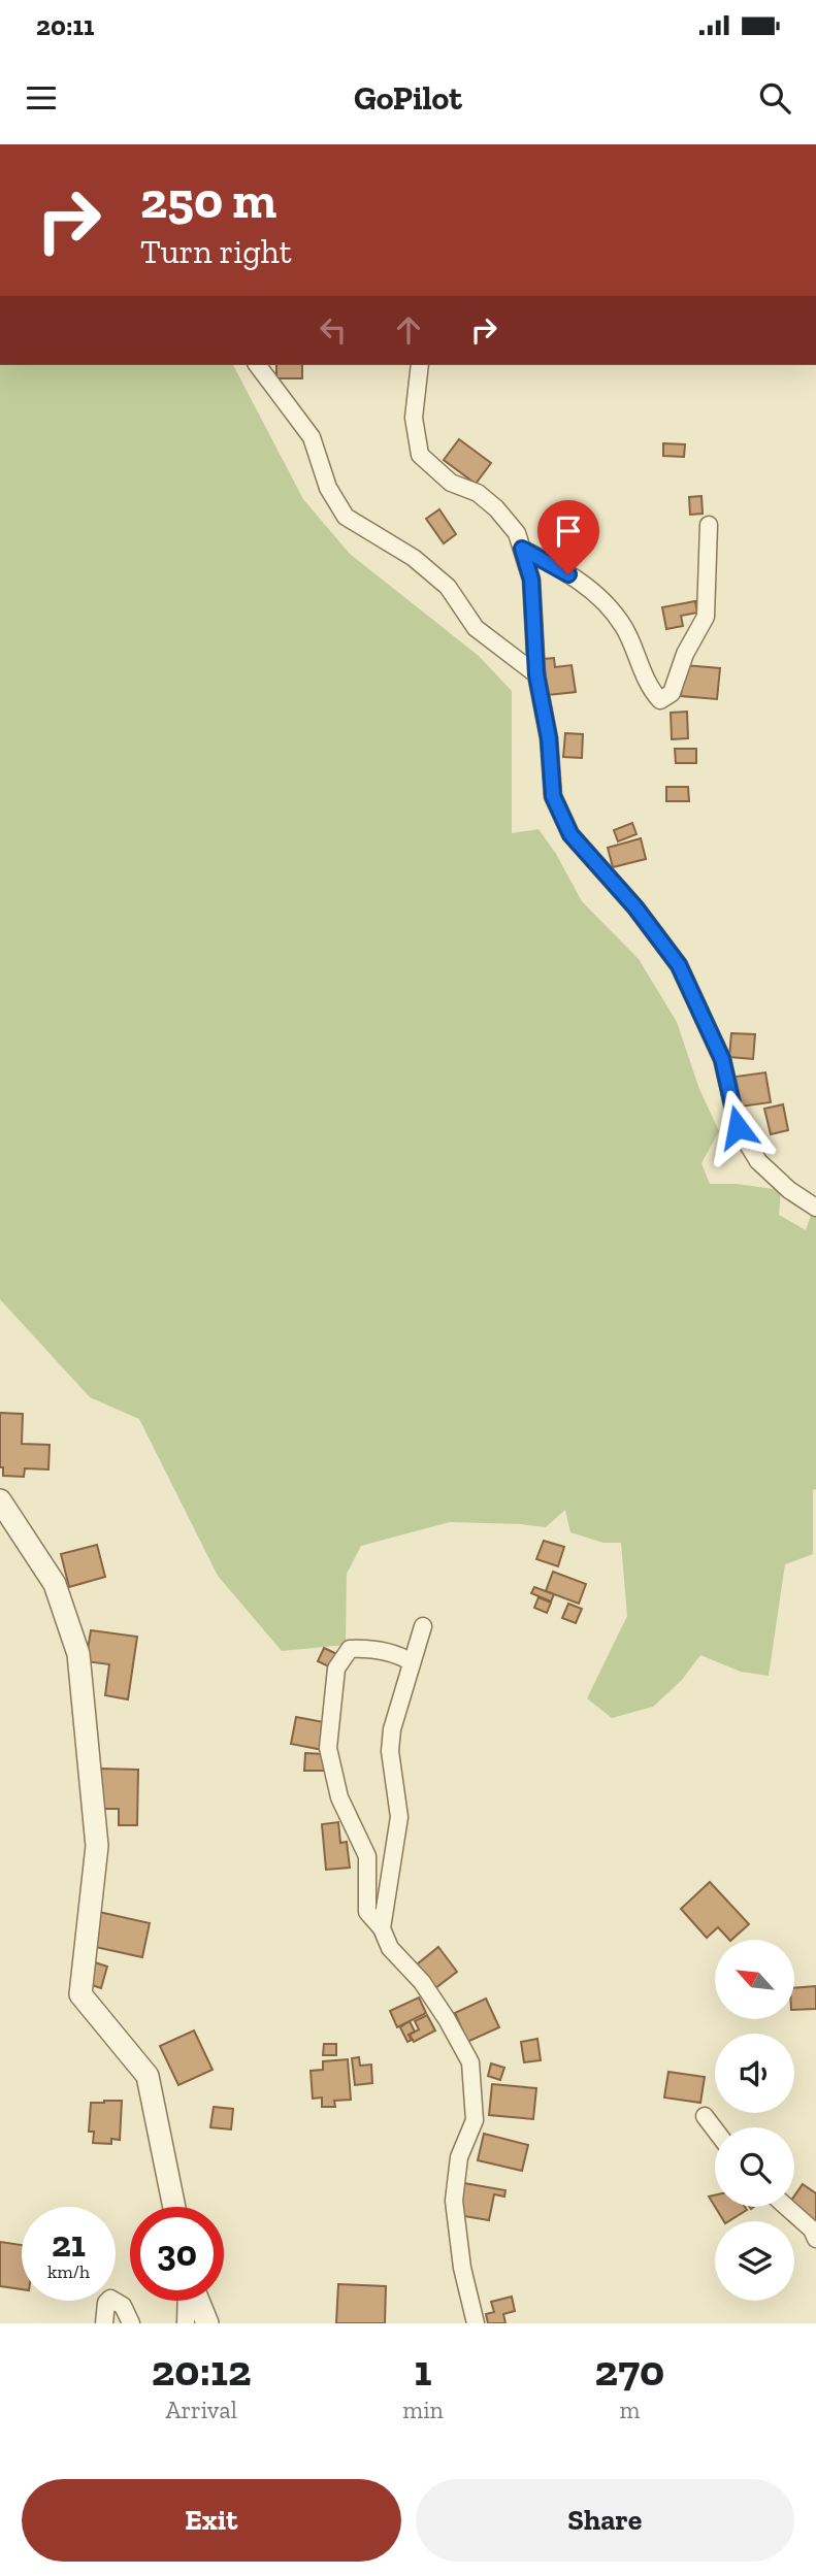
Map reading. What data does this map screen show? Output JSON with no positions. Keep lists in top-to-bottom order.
{
  "north": "top left",
  "page": {
    "status": "20:11",
    "header": "GoPilot",
    "turn": ["250 m", "Turn right"],
    "speed": "21 km/h",
    "limit": "30",
    "eta": [
      "20:12",
      "Arrival",
      "1",
      "min",
      "270",
      "m"
    ],
    "buttons": ["Exit", "Share"]
  }
}
